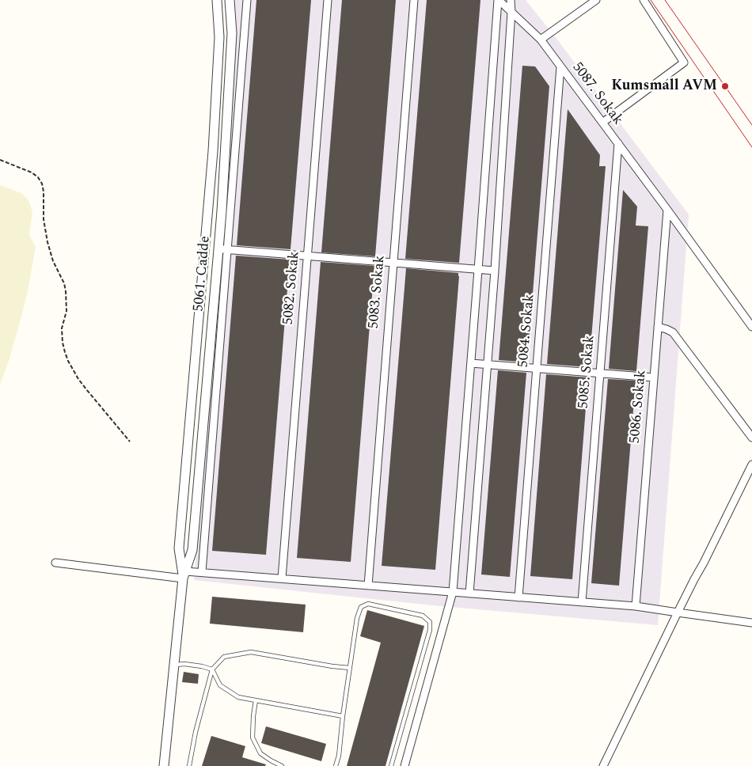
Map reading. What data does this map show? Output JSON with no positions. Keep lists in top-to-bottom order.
{
  "streets": {
    "street": [
      "5087. Sokak",
      "5061. Cadde",
      "5082. Sokak",
      "5083. Sokak",
      "5084. Sokak",
      "5085. Sokak",
      "5086. Sokak"
    ]
  },
  "crossings": [
    ["5087. Sokak", "5084. Sokak"],
    ["5087. Sokak", "5085. Sokak"],
    ["5087. Sokak", "5086. Sokak"]
  ],
  "places": ["Kumsmall AVM"]
}
